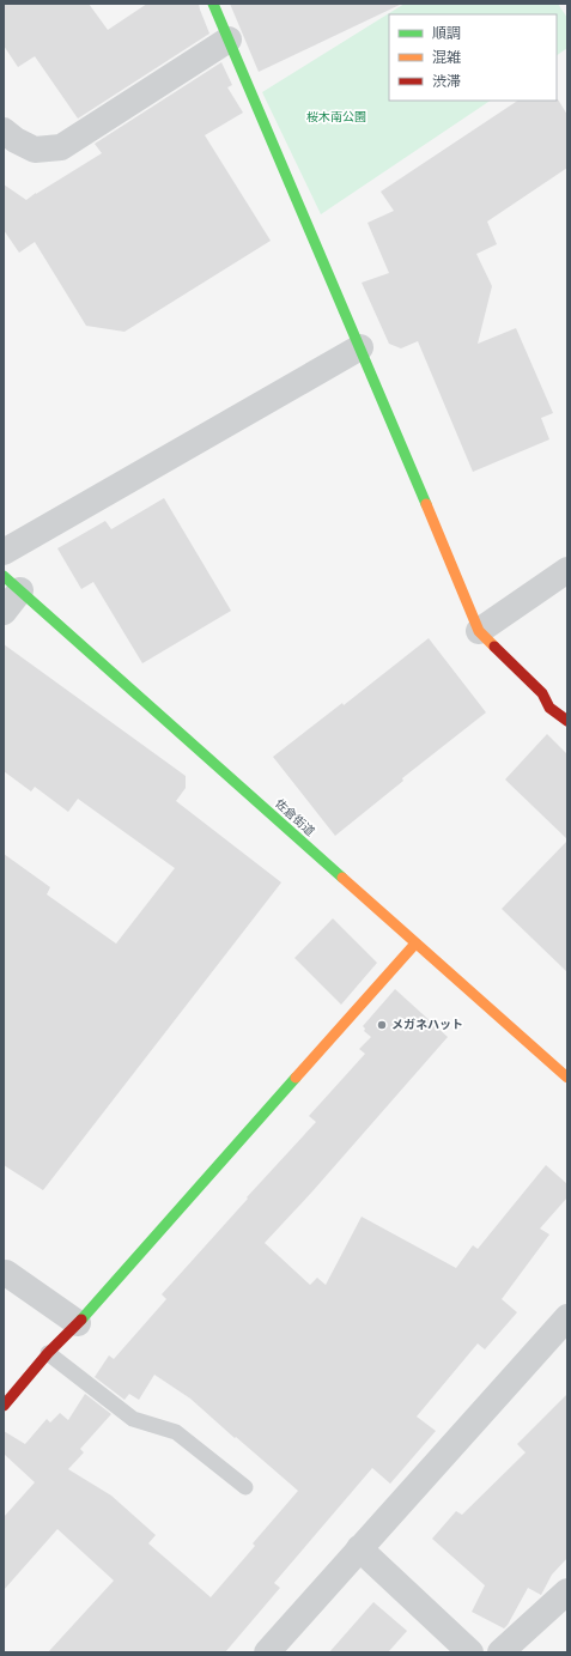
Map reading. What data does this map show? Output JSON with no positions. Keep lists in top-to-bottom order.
{
  "streets": {
    "main road": ["佐倉街道"]
  },
  "parks": ["桜木南公園"],
  "places": ["メガネハット"],
  "legend": ["順調", "混雑", "渋滞"]
}
